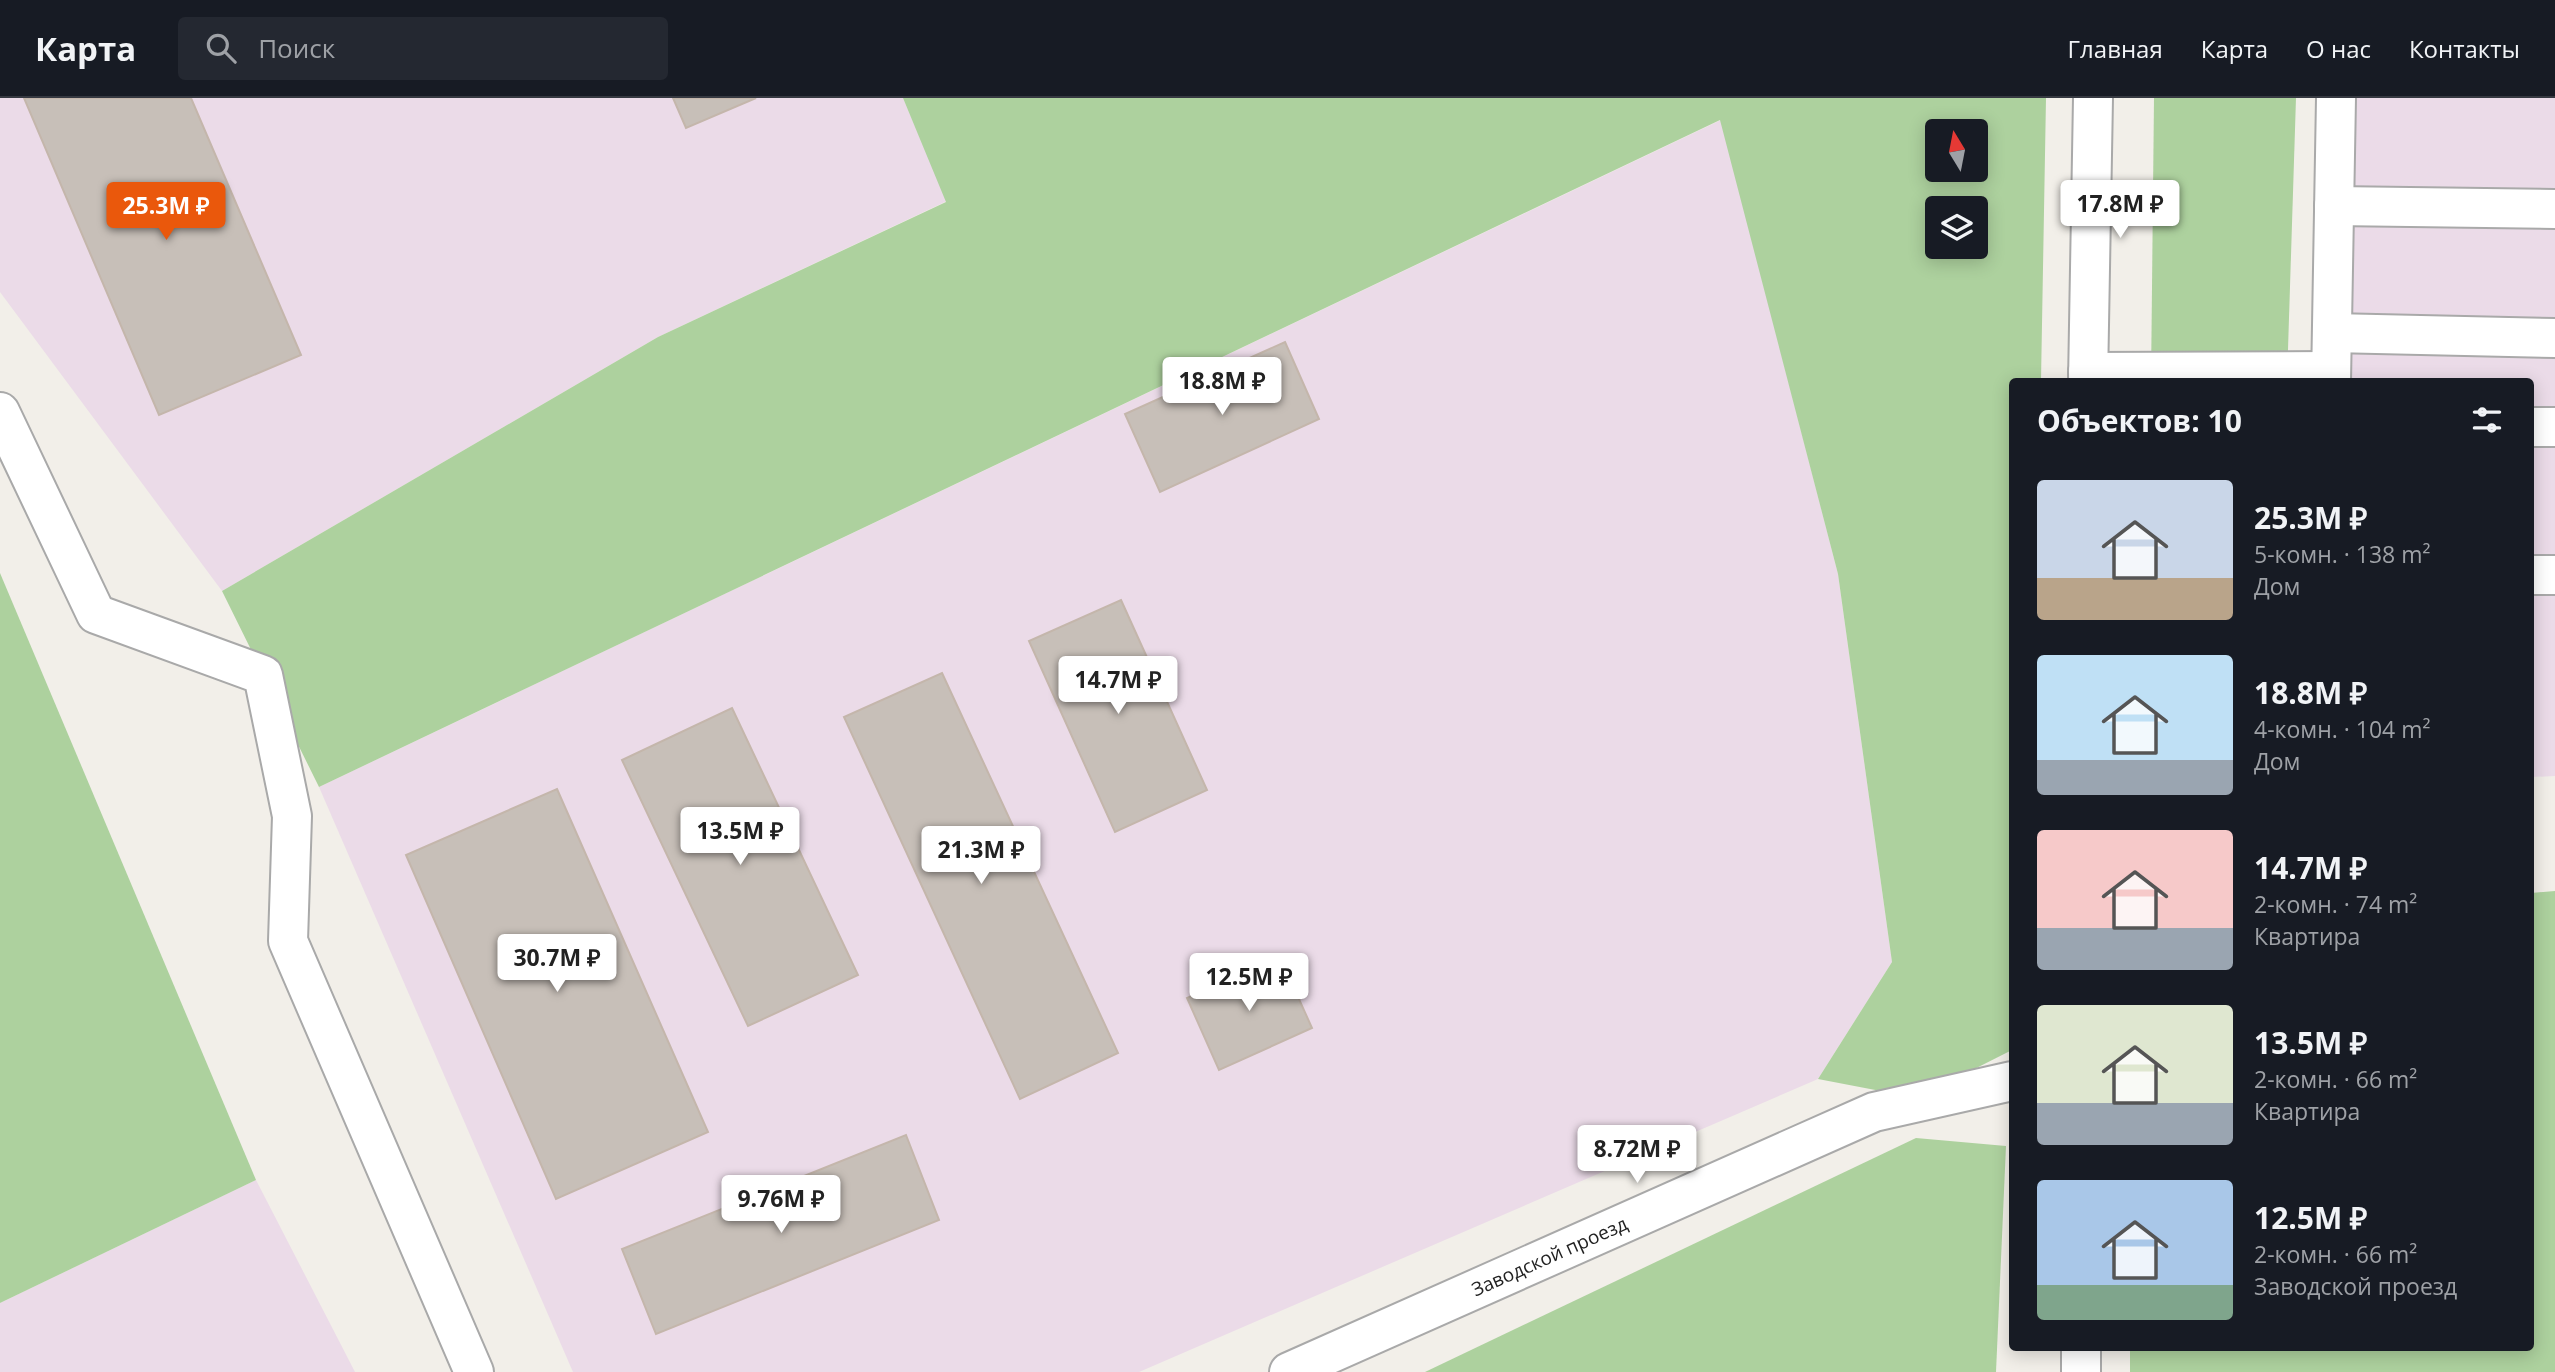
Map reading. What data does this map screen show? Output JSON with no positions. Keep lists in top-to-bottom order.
{
  "streets": {
    "street": ["Заводской проезд"]
  },
  "north": "top",
  "page": {
    "header": "Карта",
    "search": "Поиск",
    "nav": [
      "Главная",
      "Карта",
      "О нас",
      "Контакты"
    ],
    "price": [
      "17.8M ₽",
      "25.3M ₽",
      "18.8M ₽",
      "14.7M ₽",
      "13.5M ₽",
      "21.3M ₽",
      "30.7M ₽",
      "12.5M ₽",
      "8.72M ₽",
      "9.76M ₽"
    ],
    "heading": "Объектов: 10",
    "list": [
      {
        "name": "25.3M ₽",
        "note": "5-комн. · 138 m² · Дом"
      },
      {
        "name": "18.8M ₽",
        "note": "4-комн. · 104 m² · Дом"
      },
      {
        "name": "14.7M ₽",
        "note": "2-комн. · 74 m² · Квартира"
      },
      {
        "name": "13.5M ₽",
        "note": "2-комн. · 66 m² · Квартира"
      },
      {
        "name": "12.5M ₽",
        "note": "2-комн. · 66 m² · Заводской проезд"
      }
    ]
  }
}
